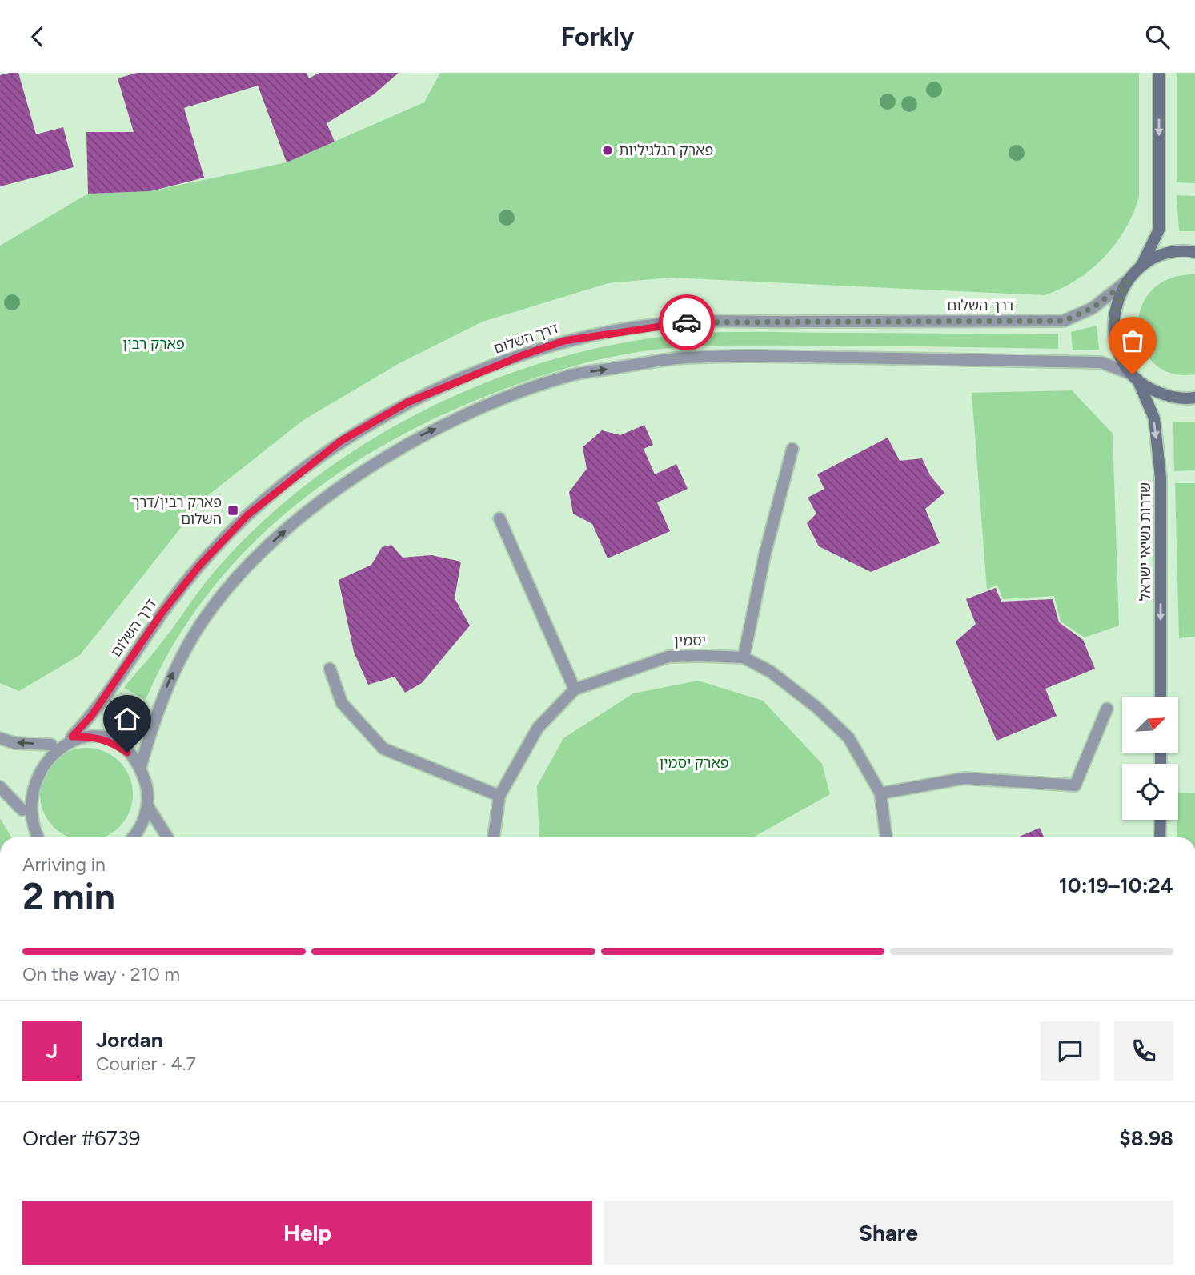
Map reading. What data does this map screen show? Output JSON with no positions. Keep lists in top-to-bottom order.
{
  "streets": {
    "main road": ["שדרות נשיאי ישראל"],
    "street": ["דרך השלום", "יסמין"]
  },
  "crossings": [
    ["דרך השלום", "שדרות נשיאי ישראל"]
  ],
  "one_way": ["שדרות נשיאי ישראל"],
  "parks": ["פארק רבין", "פארק יסמין"],
  "places": {
    "other": ["פארק הגלגיליות"],
    "transit": ["פארק רבין/דרך השלום"]
  },
  "north": "top right",
  "page": {
    "header": "Forkly",
    "heading": ["2 min", "Arriving in", "10:19–10:24"],
    "panel": [
      "Jordan",
      "Courier · 4.7",
      "Order #6739",
      "$8.98"
    ],
    "bar": "On the way · 210 m",
    "round": "J",
    "buttons": ["Help", "Share"]
  }
}
